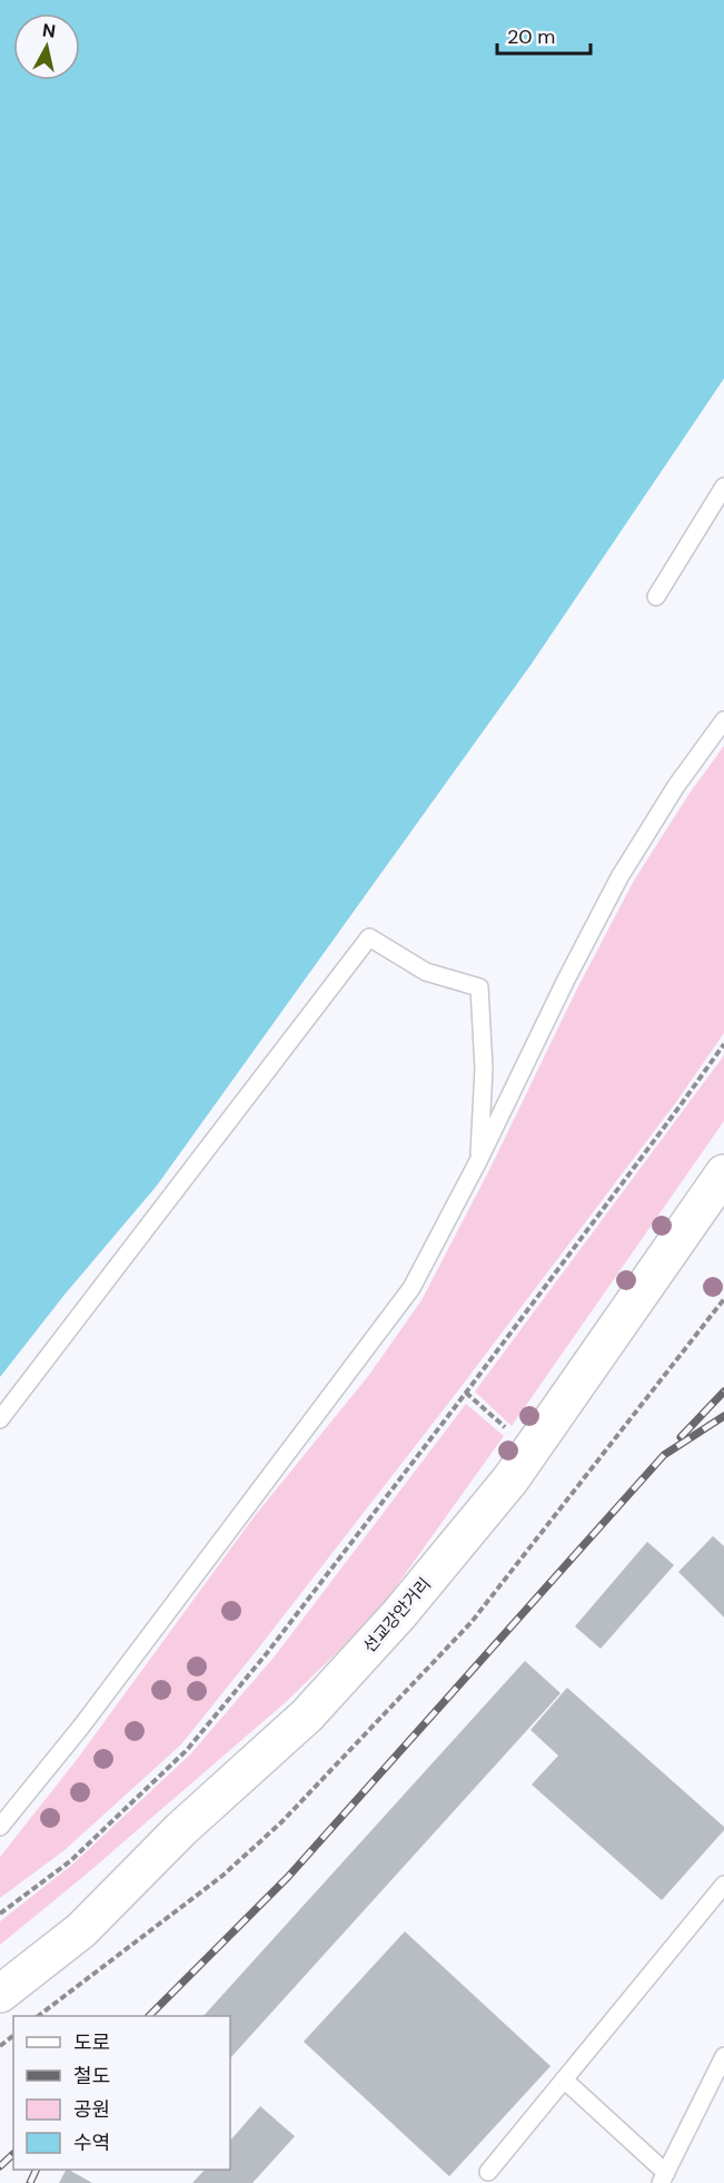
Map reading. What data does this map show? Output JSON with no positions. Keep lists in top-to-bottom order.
{
  "streets": {
    "main road": ["선교강안거리"]
  },
  "legend": [
    "도로",
    "철도",
    "공원",
    "수역"
  ],
  "scale_bar": "20 m",
  "north": "top"
}
